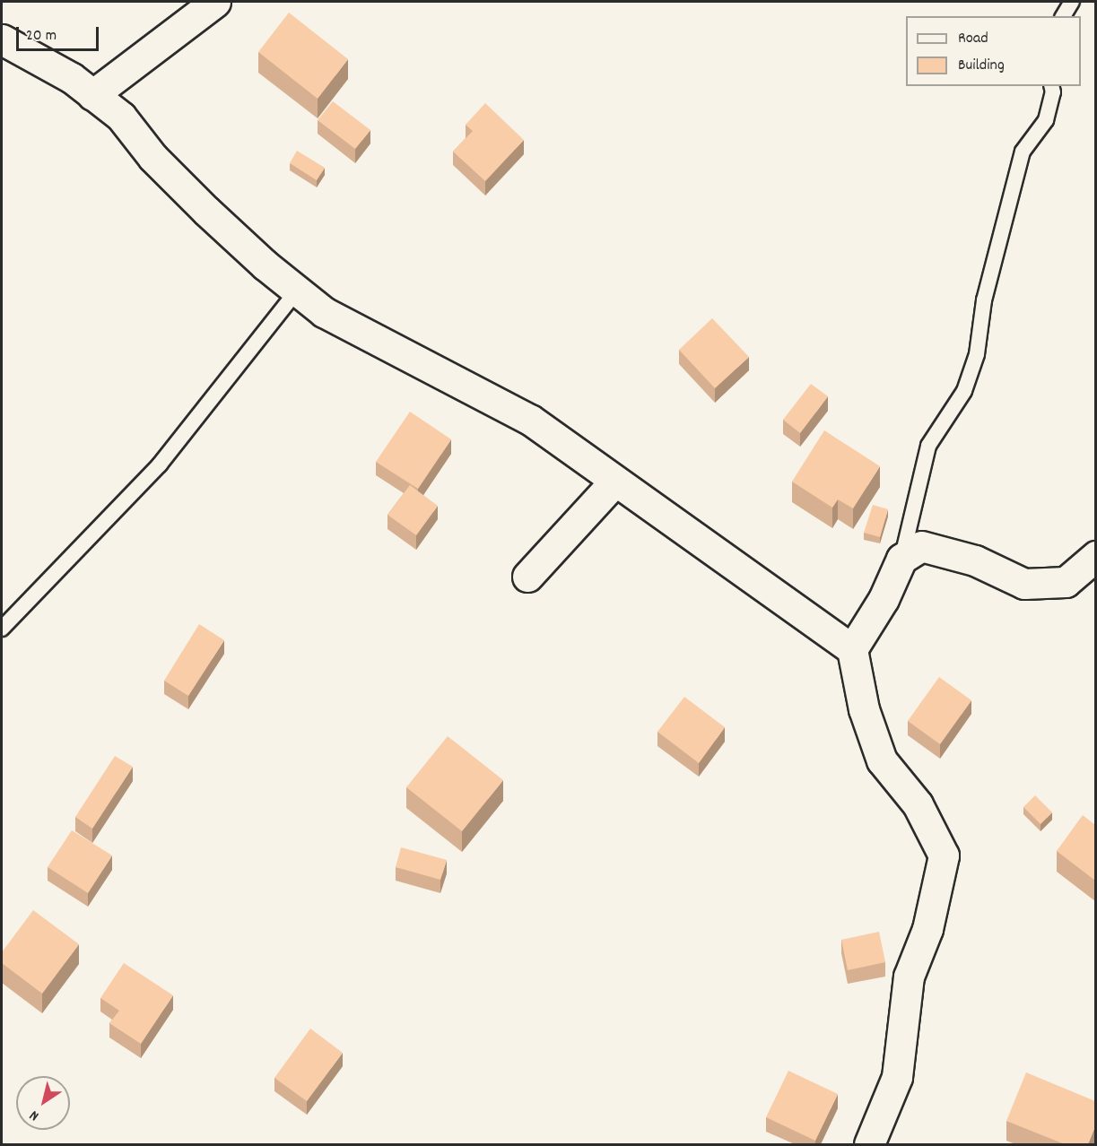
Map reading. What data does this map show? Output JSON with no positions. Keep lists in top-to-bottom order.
{
  "legend": ["Road", "Building"],
  "scale_bar": "20 m",
  "north": "bottom left"
}
